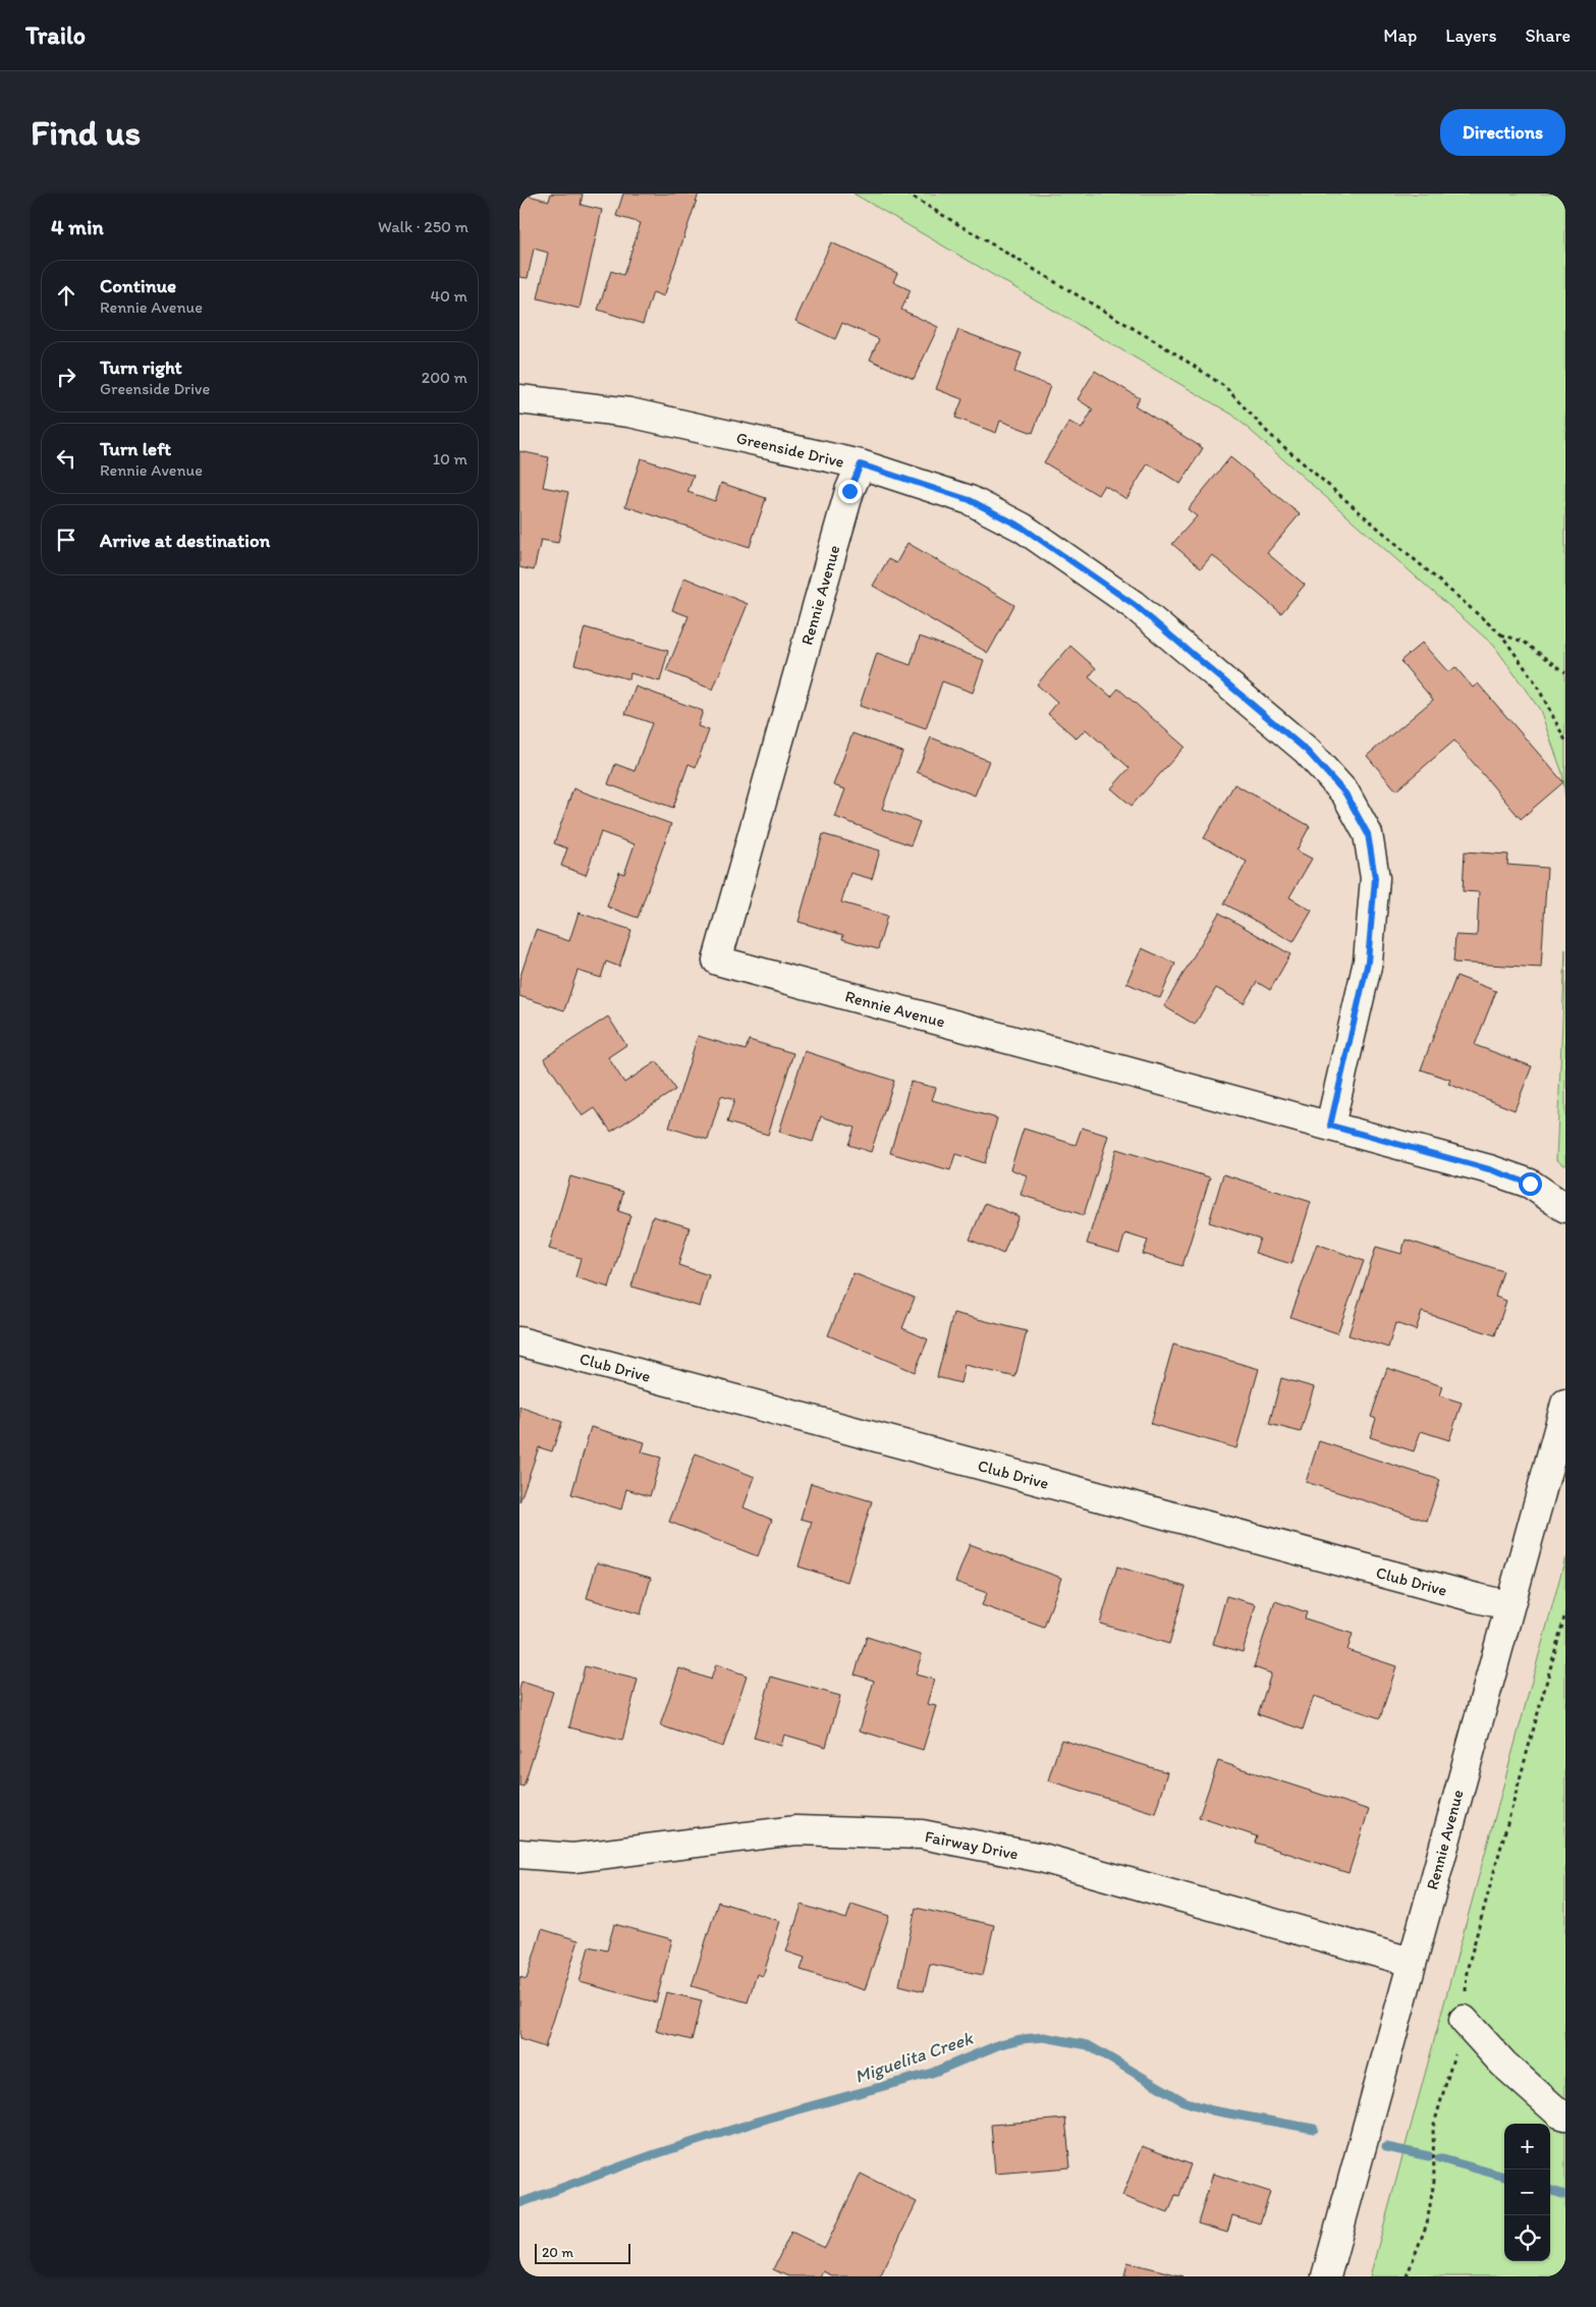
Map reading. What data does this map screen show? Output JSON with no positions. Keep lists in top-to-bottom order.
{
  "streets": {
    "street": [
      "Greenside Drive",
      "Rennie Avenue",
      "Club Drive",
      "Fairway Drive"
    ]
  },
  "crossings": [
    ["Greenside Drive", "Rennie Avenue"],
    ["Rennie Avenue", "Club Drive"],
    ["Rennie Avenue", "Fairway Drive"]
  ],
  "water": ["Miguelita Creek"],
  "scale_bar": "20 m",
  "page": {
    "header": "Trailo",
    "nav": ["Map", "Layers", "Share"],
    "buttons": "Directions",
    "title": "Find us",
    "heading": ["4 min", "Walk · 250 m"],
    "list": [
      ["Continue", "Rennie Avenue", "40 m"],
      ["Turn right", "Greenside Drive", "200 m"],
      ["Turn left", "Rennie Avenue", "10 m"],
      "Arrive at destination"
    ],
    "map_buttons": ["+", "−"],
    "scale": "20 m"
  }
}
